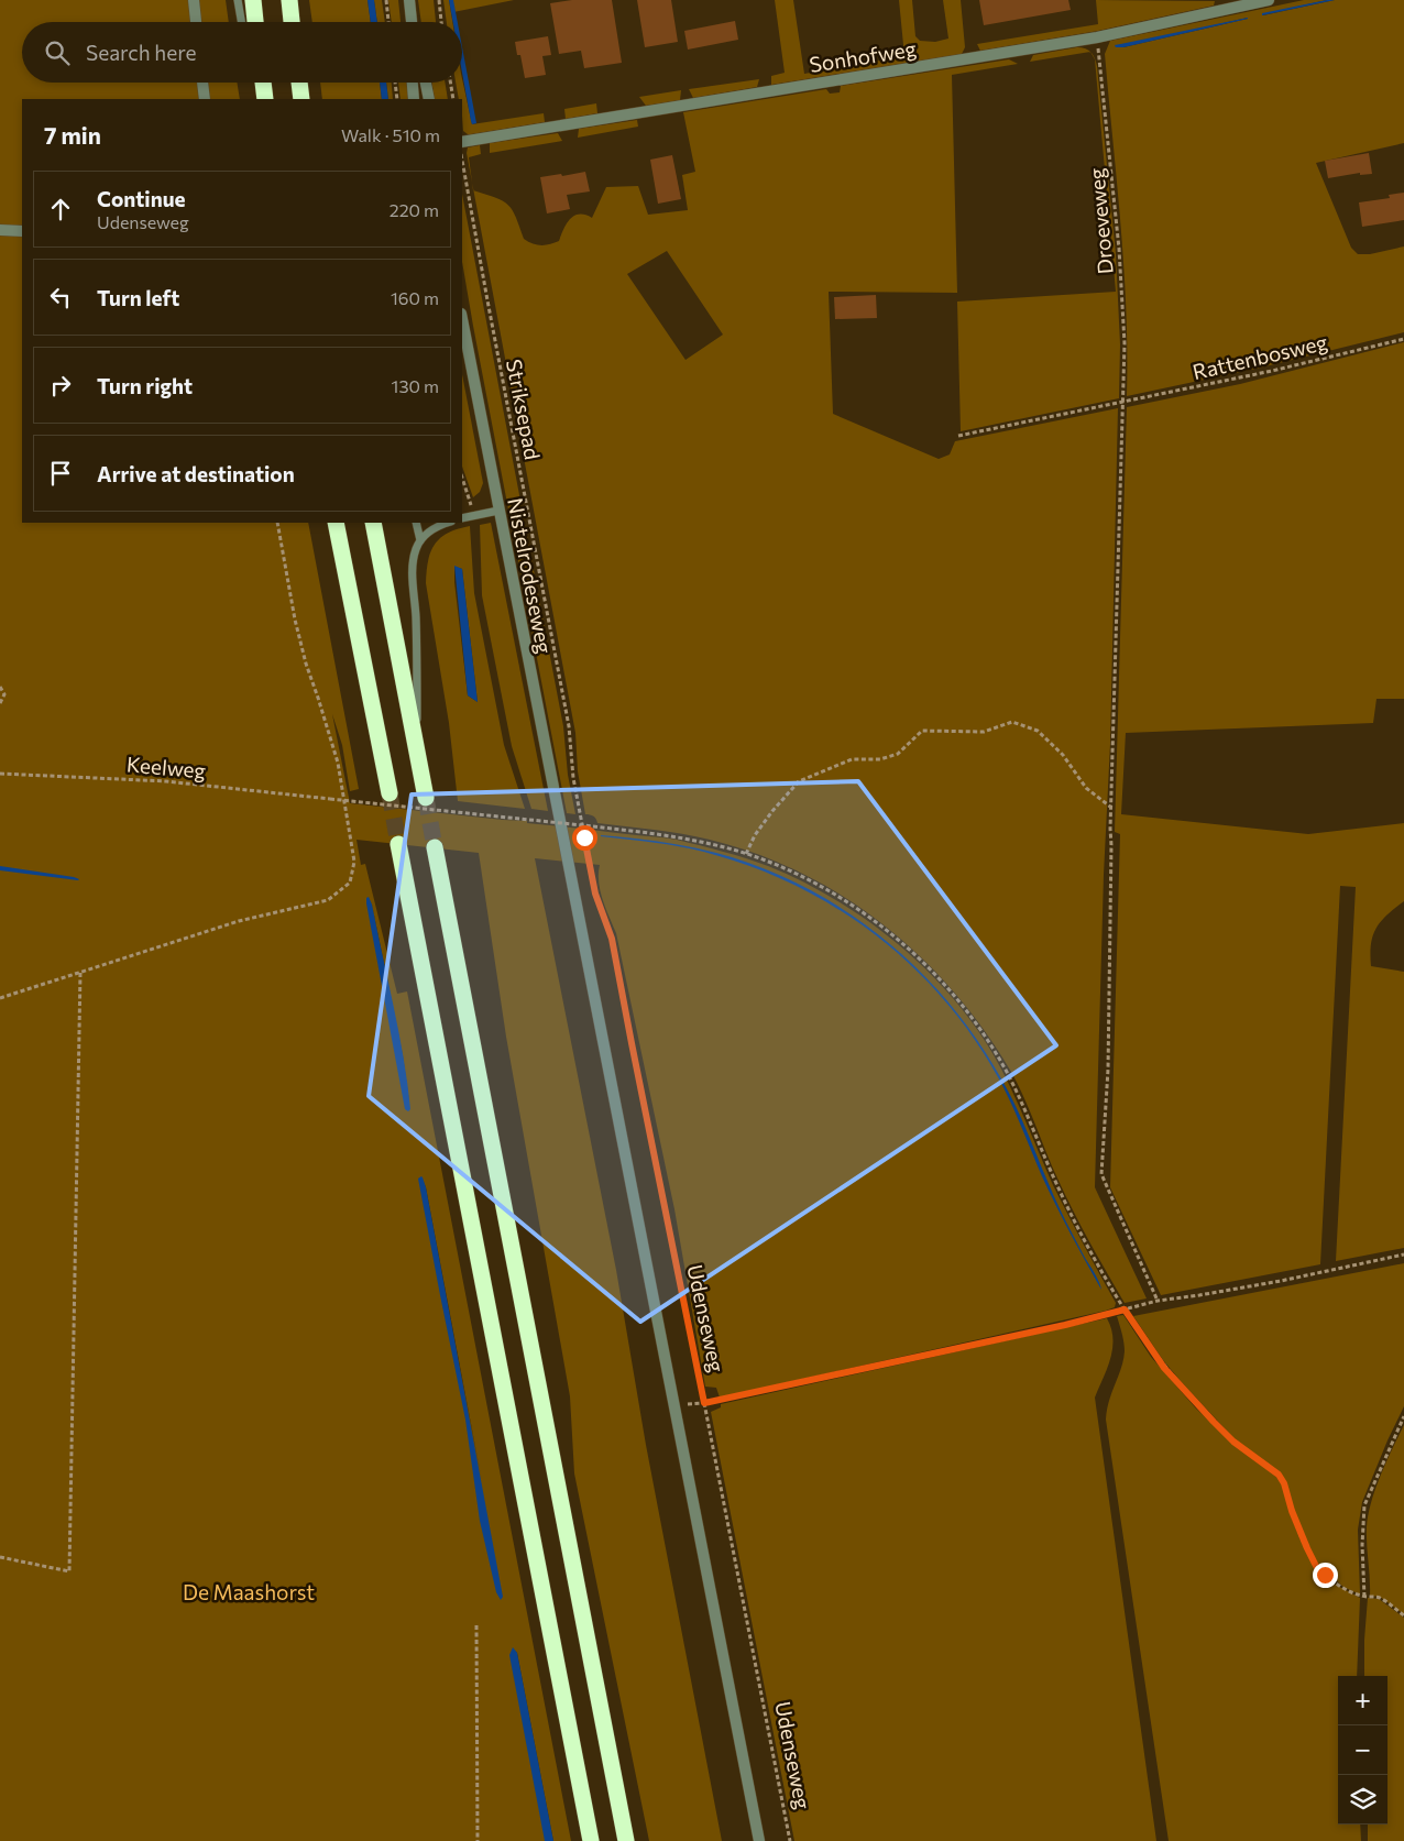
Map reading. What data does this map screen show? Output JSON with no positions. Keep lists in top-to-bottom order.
{
  "streets": {
    "street": ["Sonhofweg", "Nistelrodeseweg"],
    "path": [
      "Droeveweg",
      "Rattenbosweg",
      "Striksepad",
      "Keelweg",
      "Udenseweg"
    ]
  },
  "crossings": [
    ["Sonhofweg", "Droeveweg"],
    ["Droeveweg", "Rattenbosweg"],
    ["Striksepad", "Udenseweg"]
  ],
  "parks": ["De Maashorst"],
  "page": {
    "search": "Search here",
    "heading": ["7 min", "Walk · 510 m"],
    "list": [
      ["Continue", "Udenseweg", "220 m"],
      ["Turn left", "160 m"],
      ["Turn right", "130 m"],
      "Arrive at destination"
    ],
    "map_buttons": ["+", "−"]
  }
}
